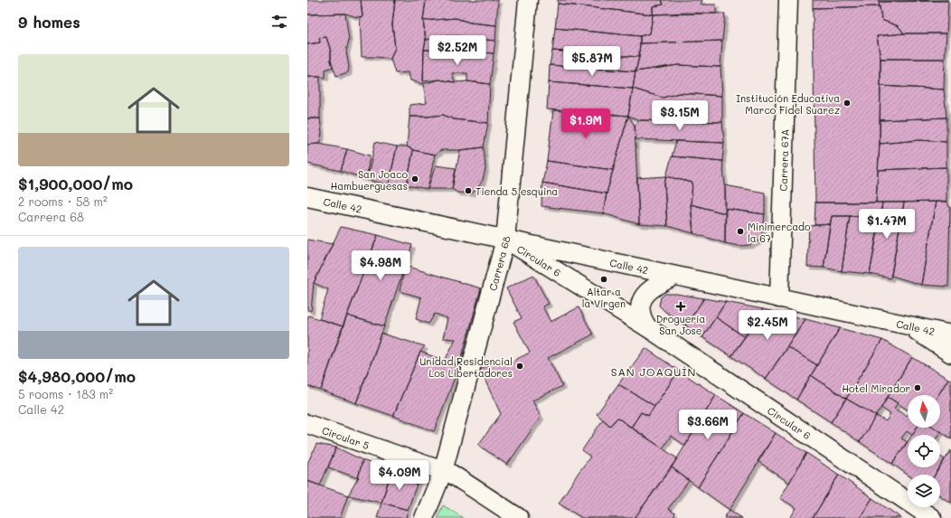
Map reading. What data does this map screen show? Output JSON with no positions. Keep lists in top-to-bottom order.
{
  "streets": {
    "street": [
      "Carrera 67A",
      "Calle 42",
      "Circular 6",
      "Carrera 68",
      "Circular 5"
    ]
  },
  "crossings": [
    ["Carrera 67A", "Calle 42"],
    ["Calle 42", "Circular 6"],
    ["Calle 42", "Carrera 68"],
    ["Circular 6", "Carrera 68"],
    ["Carrera 68", "Circular 5"]
  ],
  "districts": ["SAN JOAQUÍN"],
  "places": {
    "other": [
      "Institución Educativa Marco Fidel Suarez",
      "San Joaco Hambuerguesas",
      "Tienda 5 esquina",
      "Minimercado la 67",
      "Altar a la Virgen",
      "Unidad Residencial Los Libertadores",
      "Hotel Mirador"
    ],
    "health": ["Droguería San Jose"]
  },
  "north": "top",
  "page": {
    "heading": "9 homes",
    "price": [
      "$2.52M",
      "$5.87M",
      "$3.15M",
      "$1.9M",
      "$1.47M",
      "$4.98M",
      "$2.45M",
      "$3.66M",
      "$4.09M"
    ],
    "list": [
      {
        "name": "$1,900,000/mo",
        "note": "2 rooms · 58 m² · Carrera 68"
      },
      {
        "name": "$4,980,000/mo",
        "note": "5 rooms · 183 m² · Calle 42"
      }
    ]
  }
}
